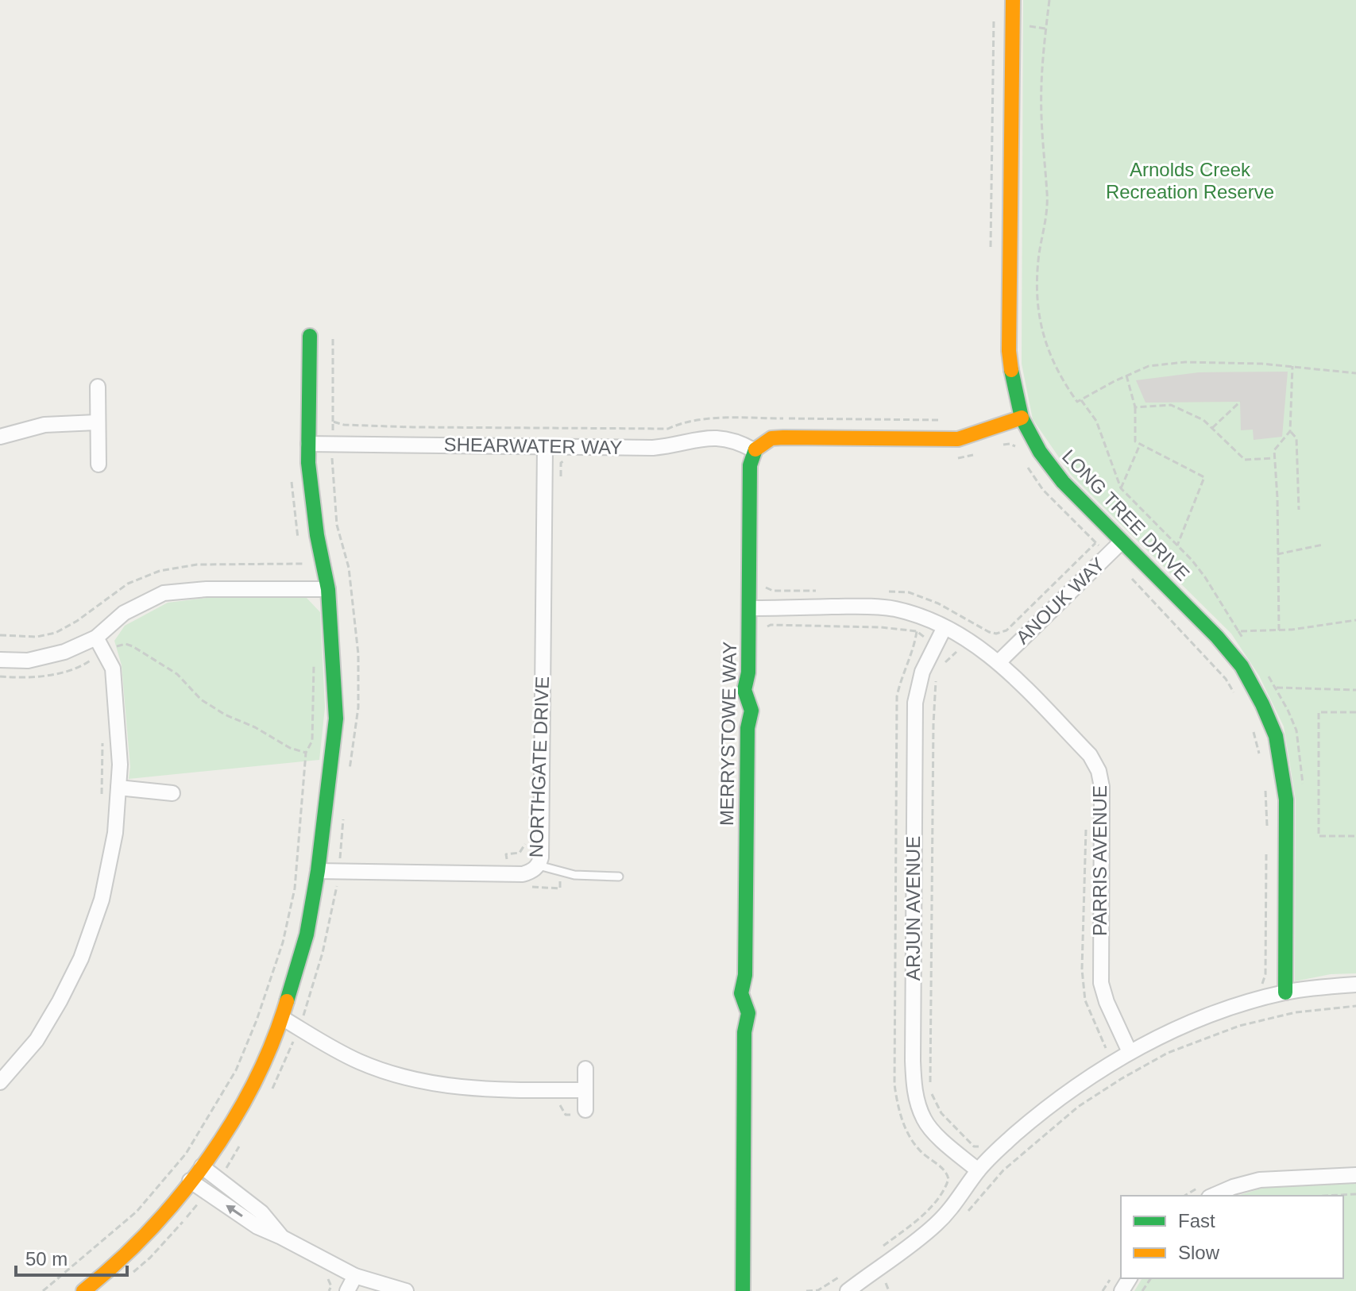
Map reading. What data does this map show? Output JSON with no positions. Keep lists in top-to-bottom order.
{
  "streets": {
    "street": [
      "SHEARWATER WAY",
      "LONG TREE DRIVE",
      "ANOUK WAY",
      "MERRYSTOWE WAY",
      "NORTHGATE DRIVE",
      "PARRIS AVENUE",
      "ARJUN AVENUE"
    ]
  },
  "crossings": [
    ["SHEARWATER WAY", "MERRYSTOWE WAY"],
    ["SHEARWATER WAY", "NORTHGATE DRIVE"],
    ["LONG TREE DRIVE", "ANOUK WAY"],
    ["ANOUK WAY", "PARRIS AVENUE"],
    ["MERRYSTOWE WAY", "PARRIS AVENUE"],
    ["PARRIS AVENUE", "ARJUN AVENUE"]
  ],
  "parks": ["Arnolds Creek Recreation Reserve"],
  "legend": ["Fast", "Slow"],
  "scale_bar": "50 m"
}
